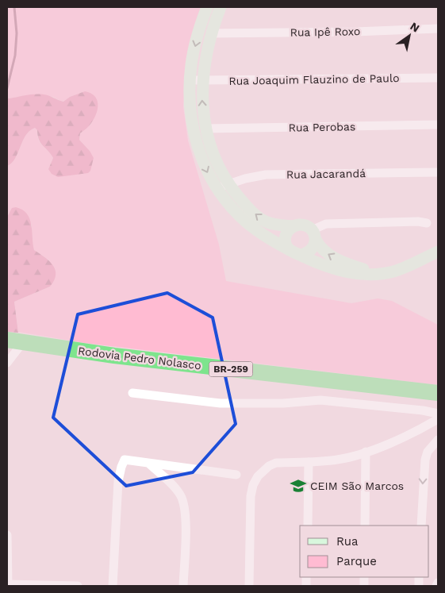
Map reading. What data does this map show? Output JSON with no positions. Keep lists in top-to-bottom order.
{
  "streets": {
    "highway": ["Rodovia Pedro Nolasco", "BR-259"],
    "street": [
      "Rua Ipê Roxo",
      "Rua Joaquim Flauzino de Paulo",
      "Rua Perobas",
      "Rua Jacarandá"
    ]
  },
  "places": {
    "school or university": ["CEIM São Marcos"]
  },
  "legend": ["Rua", "Parque"],
  "north": "top right"
}
